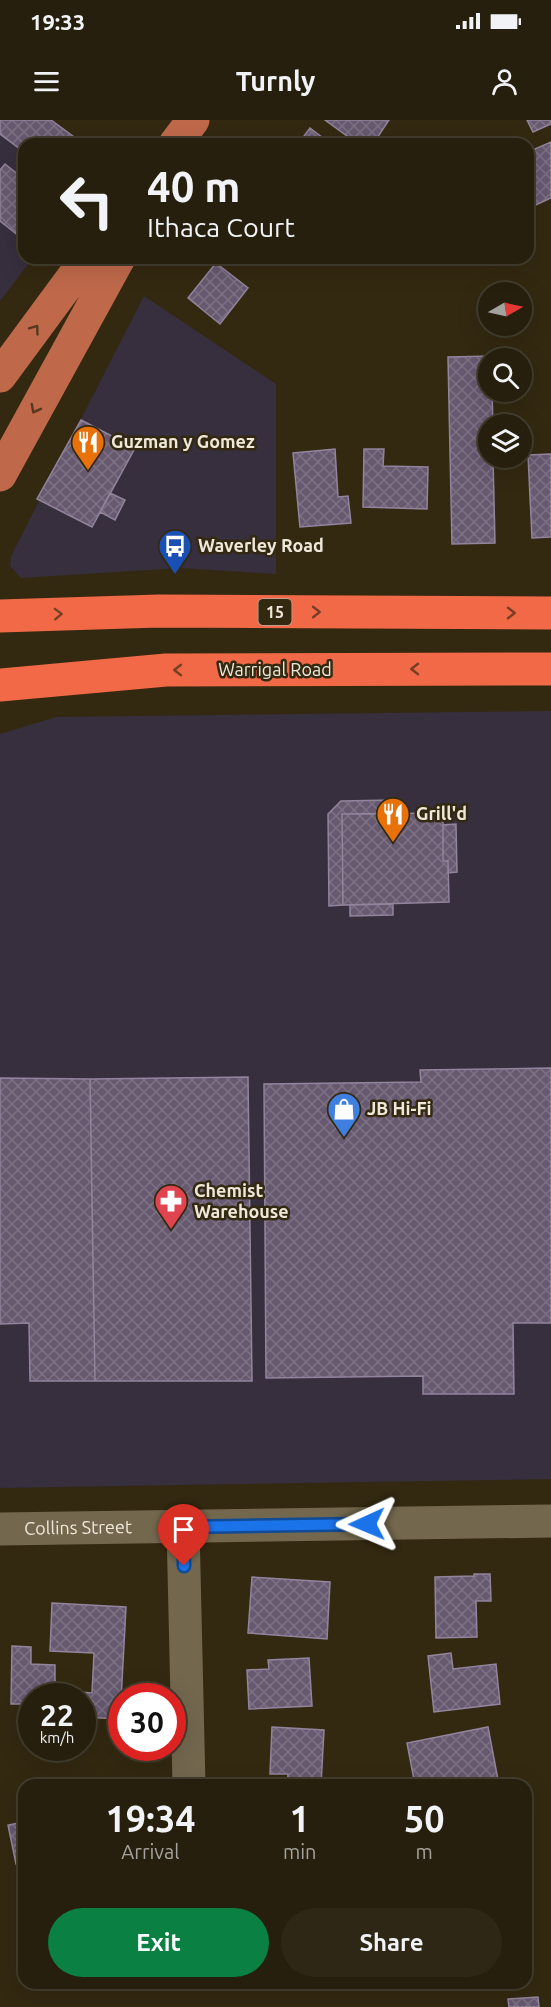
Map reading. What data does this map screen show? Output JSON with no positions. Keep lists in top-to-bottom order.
{
  "streets": {
    "highway": ["15", "Warrigal Road"],
    "street": ["Collins Street"]
  },
  "places": {
    "restaurant": ["Guzman y Gomez", "Grill'd"],
    "bus stop": ["Waverley Road"],
    "shop": ["JB Hi-Fi"],
    "pharmacy": ["Chemist Warehouse"]
  },
  "north": "right",
  "page": {
    "status": "19:33",
    "header": "Turnly",
    "turn": ["40 m", "Ithaca Court"],
    "speed": "22 km/h",
    "limit": "30",
    "eta": [
      "19:34",
      "Arrival",
      "1",
      "min",
      "50",
      "m"
    ],
    "buttons": ["Exit", "Share"]
  }
}
